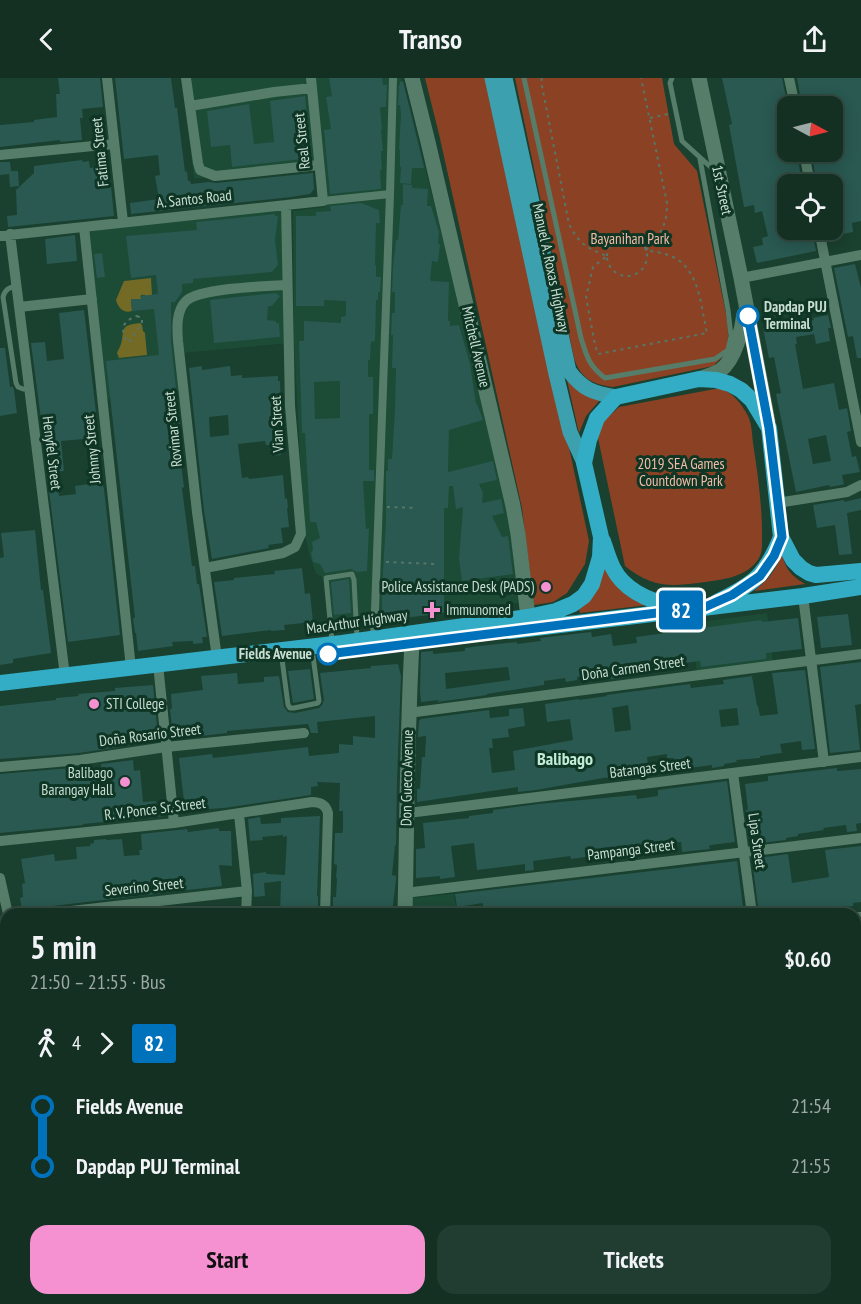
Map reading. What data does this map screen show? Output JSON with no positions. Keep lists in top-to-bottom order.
{
  "streets": {
    "highway": ["MacArthur Highway"],
    "main road": [
      "1st Street",
      "Manuel A. Roxas Highway",
      "Mitchell Avenue",
      "Don Gueco Avenue"
    ],
    "street": [
      "Real Street",
      "Fatima Street",
      "A. Santos Road",
      "Vian Street",
      "Rovimar Street",
      "Johnny Street",
      "Henyfel Street",
      "Doña Carmen Street",
      "Doña Rosario Street",
      "Batangas Street",
      "R. V. Ponce Sr. Street",
      "Lipa Street",
      "Pampanga Street",
      "Severino Street"
    ]
  },
  "crossings": [
    ["Real Street", "A. Santos Road"],
    ["Fatima Street", "A. Santos Road"],
    ["A. Santos Road", "Vian Street"],
    ["A. Santos Road", "Johnny Street"],
    ["A. Santos Road", "Henyfel Street"],
    ["Manuel A. Roxas Highway", "MacArthur Highway"],
    ["Mitchell Avenue", "MacArthur Highway"],
    ["Vian Street", "Rovimar Street"],
    ["Rovimar Street", "MacArthur Highway"],
    ["Johnny Street", "MacArthur Highway"],
    ["Henyfel Street", "MacArthur Highway"],
    ["MacArthur Highway", "Don Gueco Avenue"],
    ["Doña Carmen Street", "Don Gueco Avenue"],
    ["Batangas Street", "Don Gueco Avenue"],
    ["Batangas Street", "Lipa Street"],
    ["Don Gueco Avenue", "Pampanga Street"],
    ["Lipa Street", "Pampanga Street"]
  ],
  "districts": ["Balibago"],
  "parks": ["Bayanihan Park", "2019 SEA Games Countdown Park"],
  "places": {
    "other": [
      "Dapdap PUJ Terminal",
      "Police Assistance Desk (PADS)",
      "Fields Avenue",
      "STI College",
      "Balibago Barangay Hall"
    ],
    "health": ["Immunomed"]
  },
  "lines": ["bus line 82"],
  "north": "right",
  "page": {
    "header": "Transo",
    "on_map": "82",
    "heading": ["5 min", "21:50 – 21:55 · Bus", "$0.60"],
    "legs": ["4", "82"],
    "list": [
      {
        "name": "Fields Avenue",
        "value": "21:54"
      },
      {
        "name": "Dapdap PUJ Terminal",
        "value": "21:55"
      }
    ],
    "buttons": ["Start", "Tickets"]
  }
}
